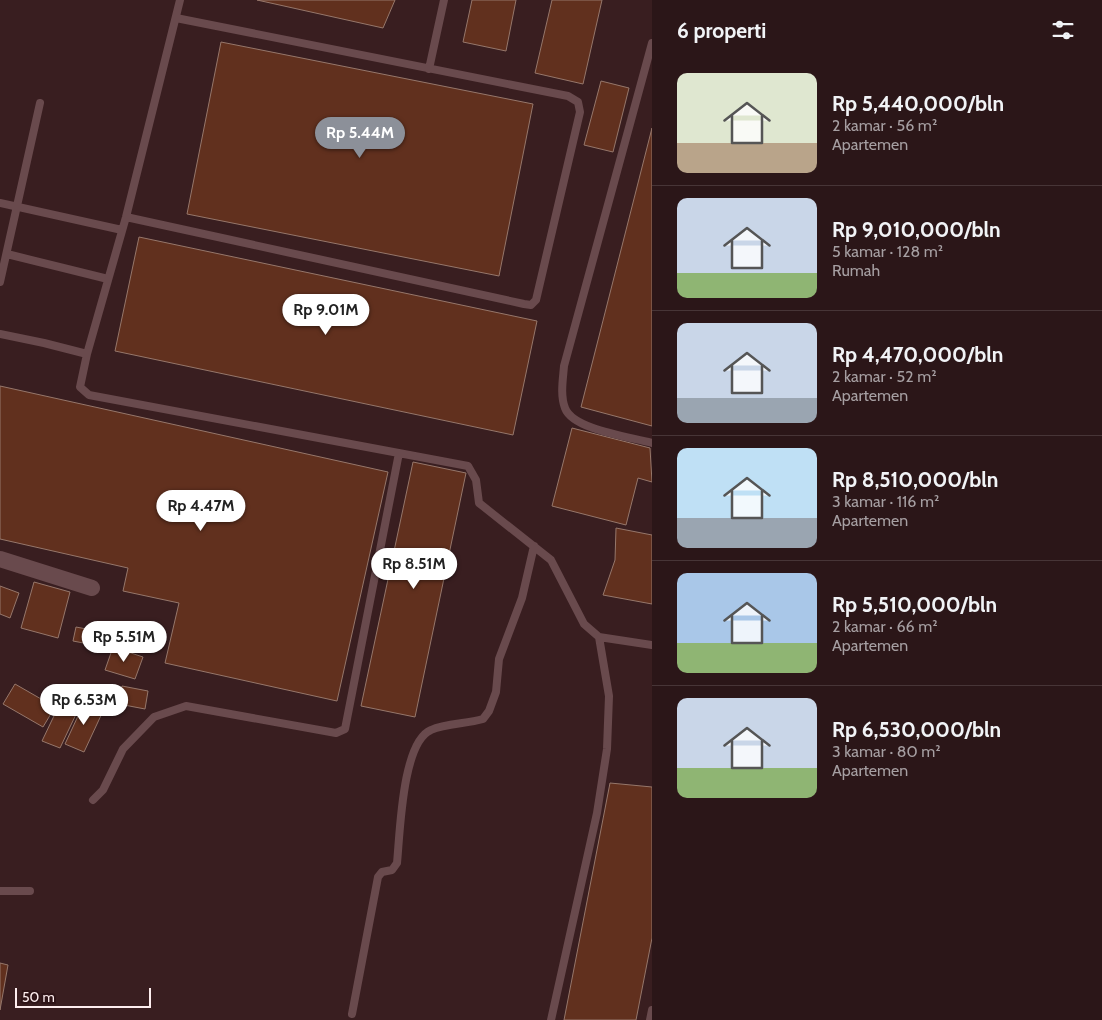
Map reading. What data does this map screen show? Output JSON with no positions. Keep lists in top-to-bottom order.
{
  "scale_bar": "50 m",
  "page": {
    "heading": "6 properti",
    "list": [
      {
        "name": "Rp 5,440,000/bln",
        "note": "2 kamar · 56 m² · Apartemen"
      },
      {
        "name": "Rp 9,010,000/bln",
        "note": "5 kamar · 128 m² · Rumah"
      },
      {
        "name": "Rp 4,470,000/bln",
        "note": "2 kamar · 52 m² · Apartemen"
      },
      {
        "name": "Rp 8,510,000/bln",
        "note": "3 kamar · 116 m² · Apartemen"
      },
      {
        "name": "Rp 5,510,000/bln",
        "note": "2 kamar · 66 m² · Apartemen"
      },
      {
        "name": "Rp 6,530,000/bln",
        "note": "3 kamar · 80 m² · Apartemen"
      }
    ],
    "price": [
      "Rp 5.44M",
      "Rp 9.01M",
      "Rp 4.47M",
      "Rp 8.51M",
      "Rp 5.51M",
      "Rp 6.53M"
    ],
    "scale": "50 m"
  }
}
